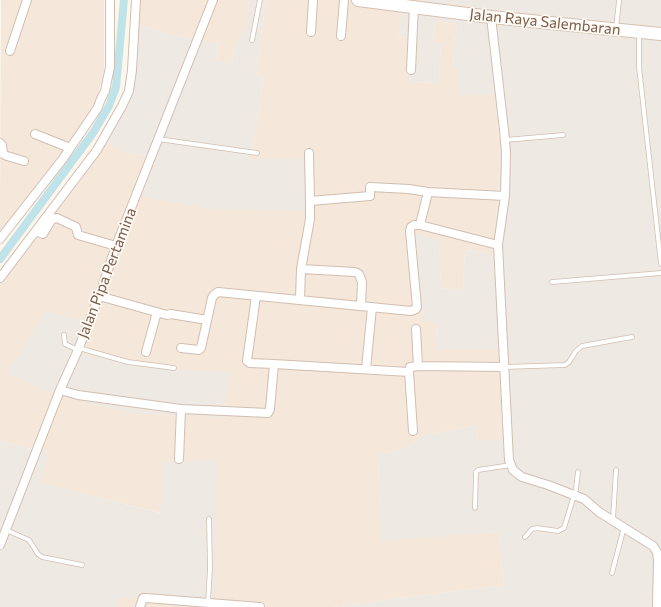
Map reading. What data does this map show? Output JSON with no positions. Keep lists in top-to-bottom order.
{
  "streets": {
    "main road": ["Jalan Raya Salembaran"],
    "street": ["Jalan Pipa Pertamina"]
  }
}
